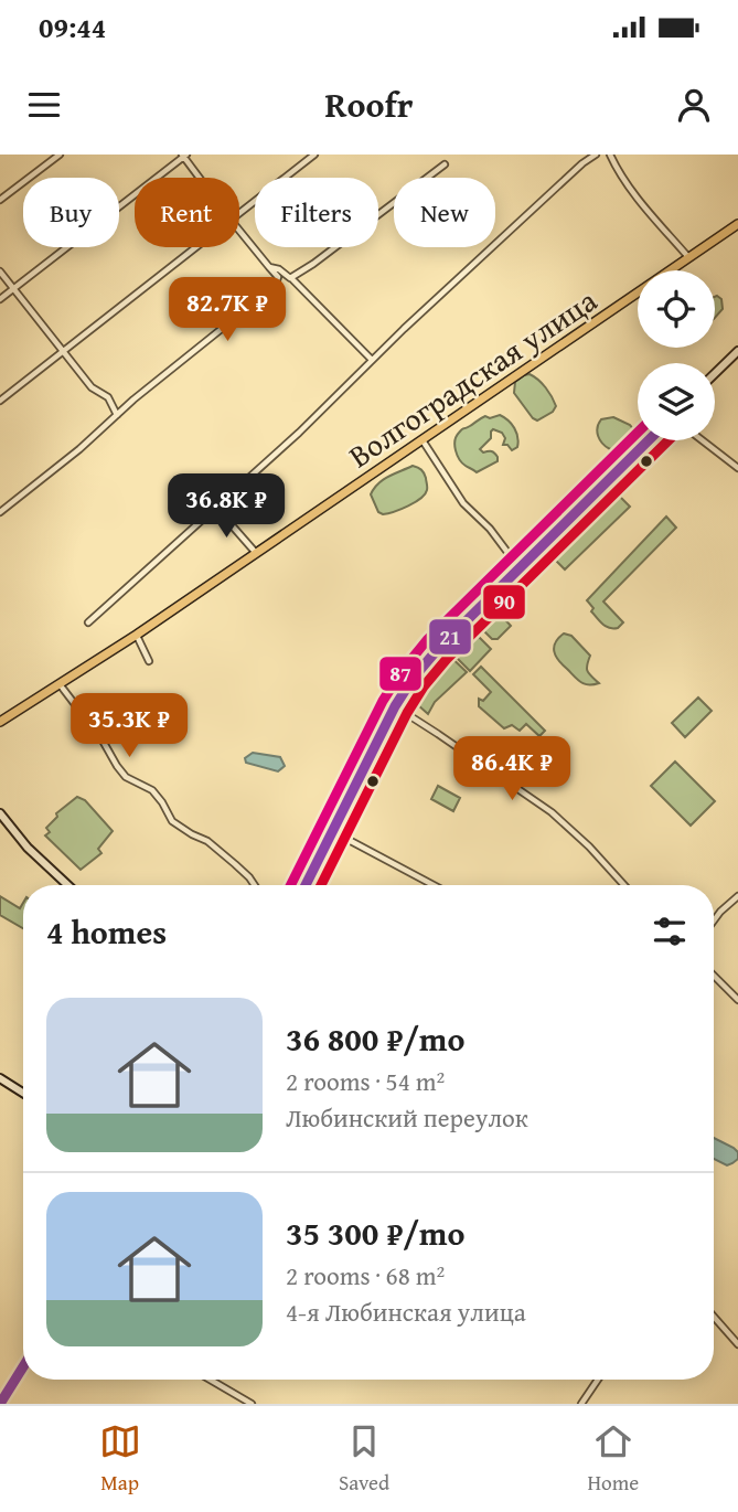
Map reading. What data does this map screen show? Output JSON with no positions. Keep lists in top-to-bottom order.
{
  "streets": {
    "main road": ["Волгоградская улица"]
  },
  "lines": ["transit line 87", "transit line 21", "transit line 90"],
  "page": {
    "status": "09:44",
    "header": "Roofr",
    "chip": [
      "Buy",
      "Rent",
      "Filters",
      "New"
    ],
    "price": [
      "82.7K ₽",
      "36.8K ₽",
      "35.3K ₽",
      "86.4K ₽"
    ],
    "heading": "4 homes",
    "list": [
      {
        "name": "36 800 ₽/mo",
        "note": "2 rooms · 54 m² · Любинский переулок"
      },
      {
        "name": "35 300 ₽/mo",
        "note": "2 rooms · 68 m² · 4-я Любинская улица"
      }
    ],
    "tabs": ["Map", "Saved", "Home"]
  }
}
